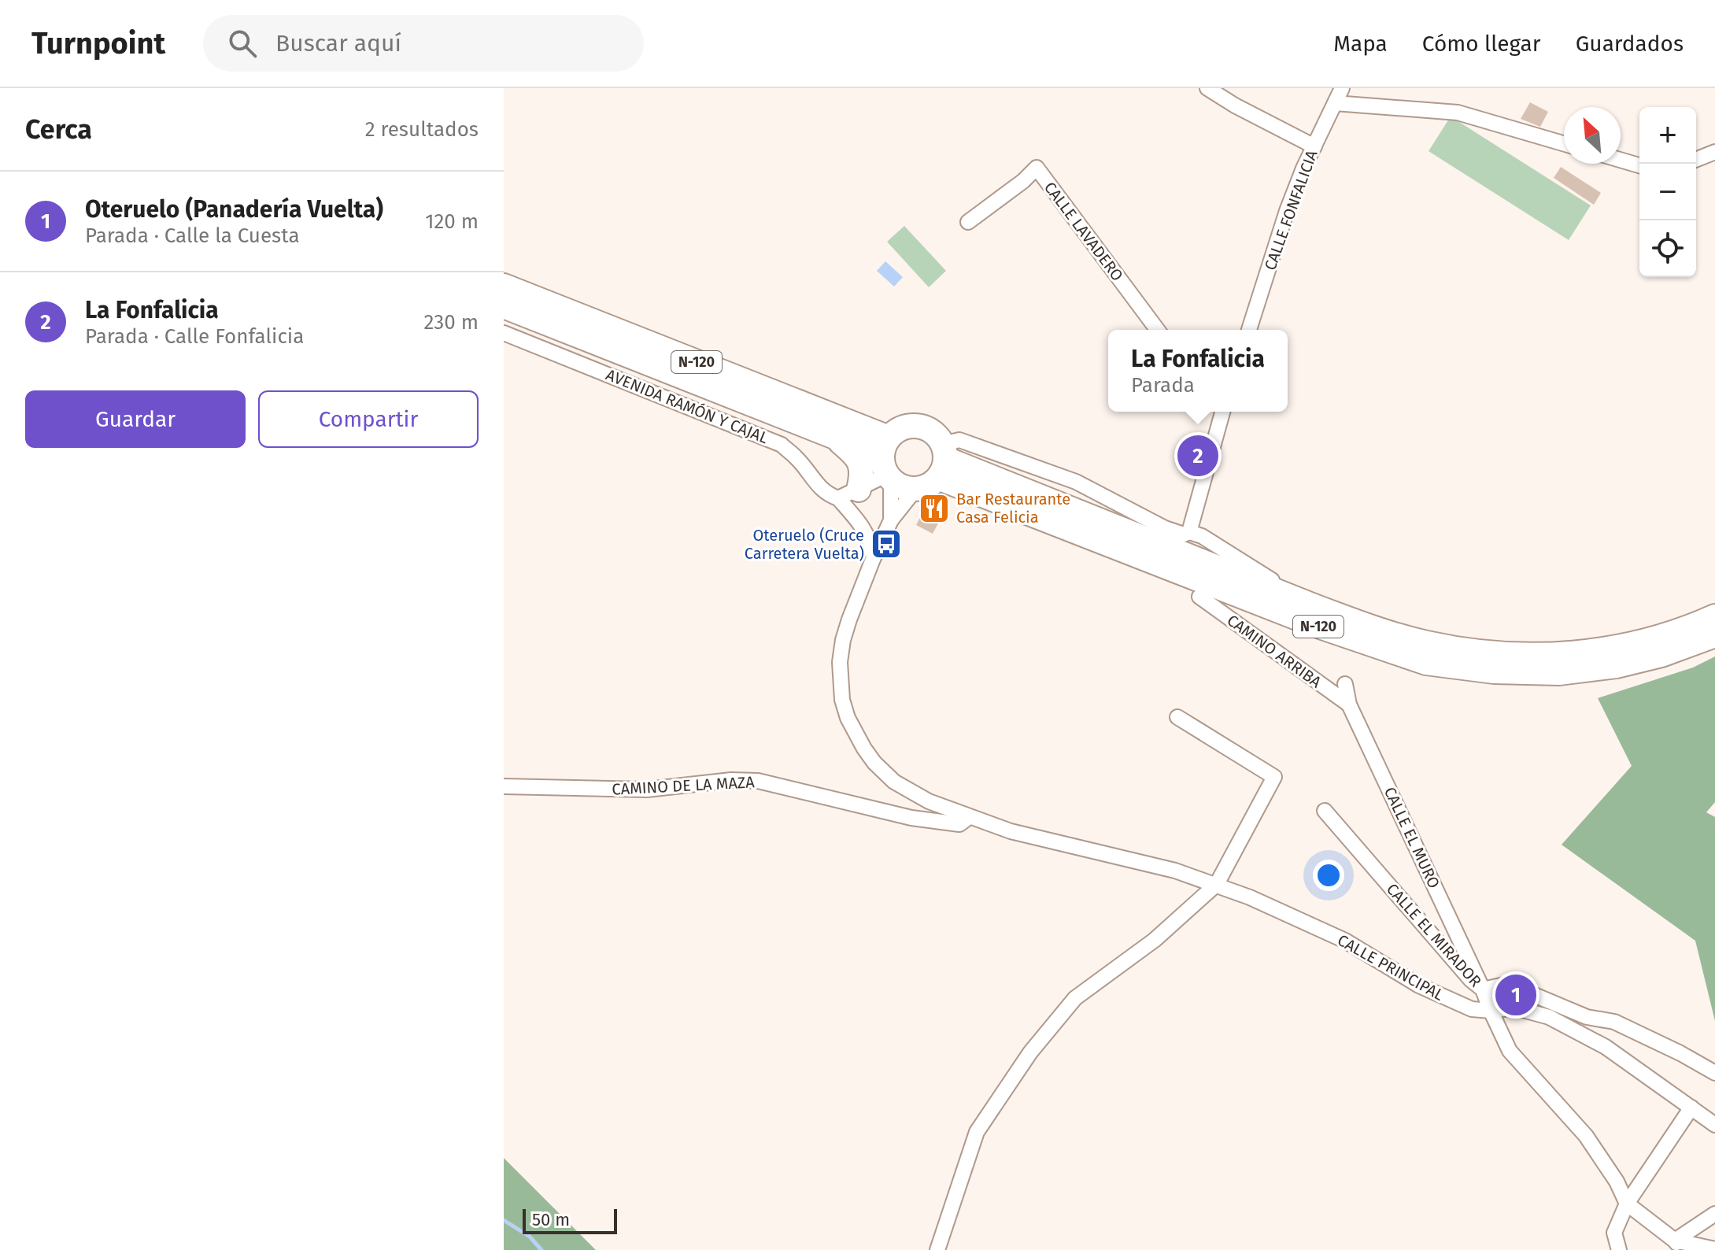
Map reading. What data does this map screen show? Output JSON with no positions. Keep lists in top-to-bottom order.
{
  "streets": {
    "highway": ["N-120"],
    "street": [
      "CALLE FONFALICIA",
      "CALLE LAVADERO",
      "AVENIDA RAMÓN Y CAJAL",
      "CAMINO ARRIBA",
      "CAMINO DE LA MAZA",
      "CALLE EL MURO",
      "CALLE EL MIRADOR",
      "CALLE PRINCIPAL"
    ]
  },
  "crossings": [
    ["AVENIDA RAMÓN Y CAJAL", "CALLE PRINCIPAL"],
    ["CAMINO ARRIBA", "CALLE EL MURO"],
    ["CAMINO DE LA MAZA", "CALLE PRINCIPAL"],
    ["CALLE EL MURO", "CALLE EL MIRADOR"],
    ["CALLE EL MIRADOR", "CALLE PRINCIPAL"]
  ],
  "places": {
    "restaurant": ["Bar Restaurante Casa Felicia"],
    "bus stop": ["Oteruelo (Cruce Carretera Vuelta)"]
  },
  "scale_bar": "50 m",
  "north": "top left",
  "page": {
    "header": "Turnpoint",
    "search": "Buscar aquí",
    "nav": ["Mapa", "Cómo llegar", "Guardados"],
    "heading": ["Cerca", "2 resultados"],
    "map_buttons": ["+", "−"],
    "list": [
      {
        "mark": "1",
        "name": "Oteruelo (Panadería Vuelta)",
        "note": "Parada · Calle la Cuesta",
        "value": "120 m"
      },
      {
        "mark": "2",
        "name": "La Fonfalicia",
        "note": "Parada · Calle Fonfalicia",
        "value": "230 m"
      }
    ],
    "popup": ["La Fonfalicia", "Parada"],
    "buttons": ["Guardar", "Compartir"],
    "pins": ["2", "1"],
    "scale": "50 m"
  }
}
